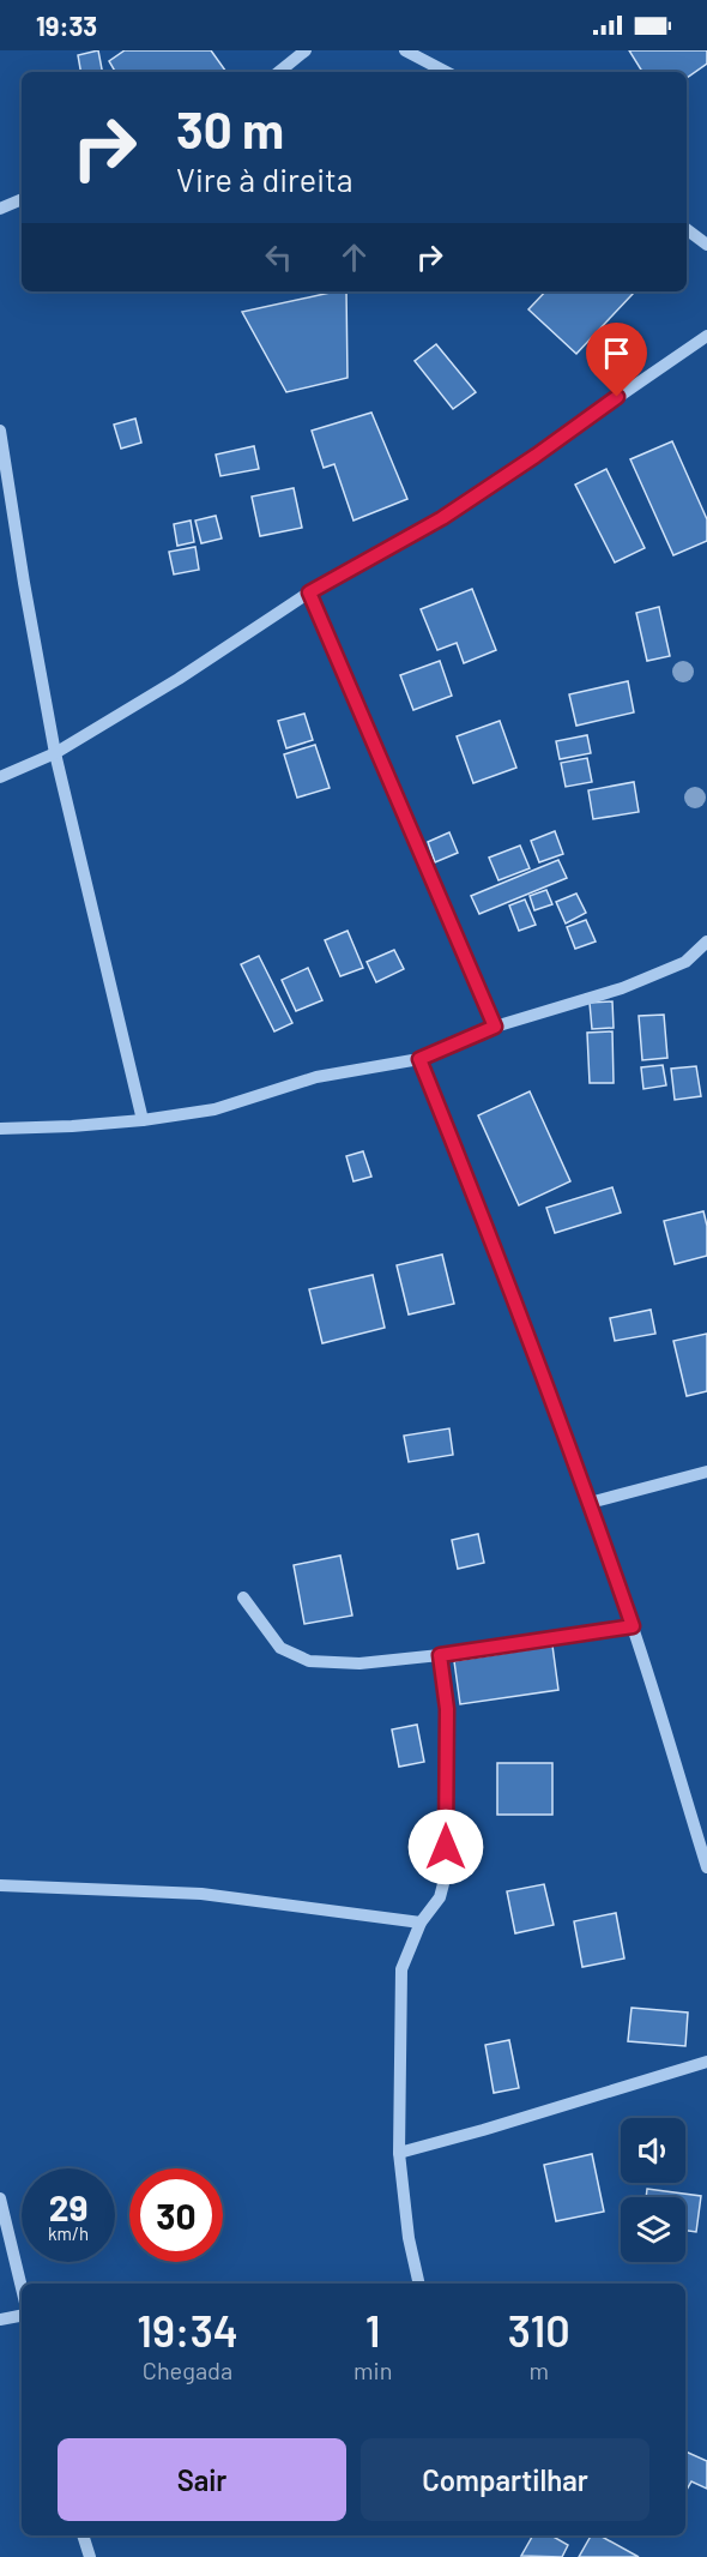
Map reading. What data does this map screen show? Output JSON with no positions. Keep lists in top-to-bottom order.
{
  "page": {
    "status": "19:33",
    "turn": ["30 m", "Vire à direita"],
    "speed": "29 km/h",
    "limit": "30",
    "eta": [
      "19:34",
      "Chegada",
      "1",
      "min",
      "310",
      "m"
    ],
    "buttons": ["Sair", "Compartilhar"]
  }
}
